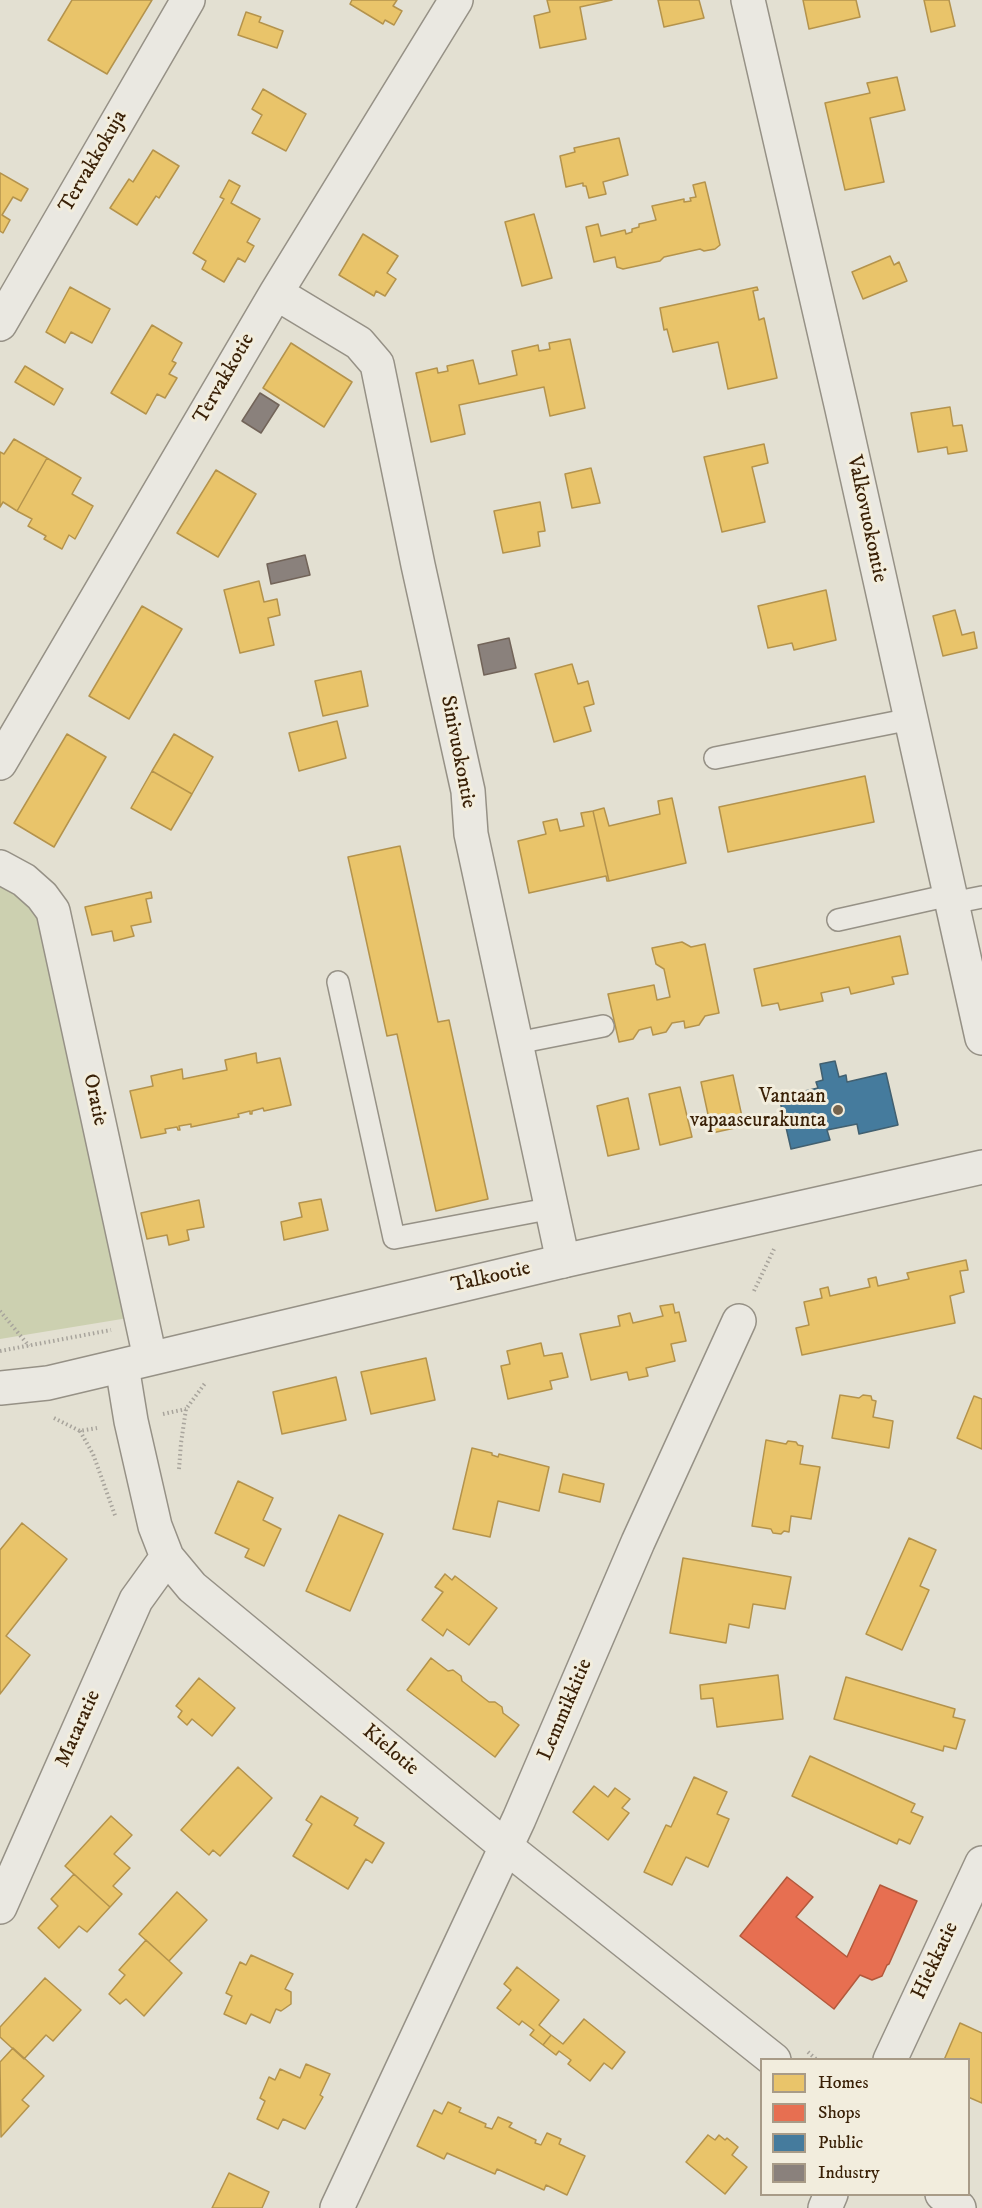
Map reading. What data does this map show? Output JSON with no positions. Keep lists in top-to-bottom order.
{
  "streets": {
    "street": [
      "Tervakkokuja",
      "Tervakkotie",
      "Valkovuokontie",
      "Sinivuokontie",
      "Oratie",
      "Talkootie",
      "Lemmikkitie",
      "Mataratie",
      "Kielotie",
      "Hiekkatie"
    ]
  },
  "crossings": [
    ["Tervakkotie", "Sinivuokontie"],
    ["Sinivuokontie", "Talkootie"],
    ["Oratie", "Talkootie"],
    ["Oratie", "Kielotie"],
    ["Talkootie", "Kielotie"],
    ["Lemmikkitie", "Kielotie"],
    ["Mataratie", "Kielotie"]
  ],
  "places": ["Vantaan vapaaseurakunta"],
  "legend": [
    "Homes",
    "Shops",
    "Public",
    "Industry"
  ]
}
